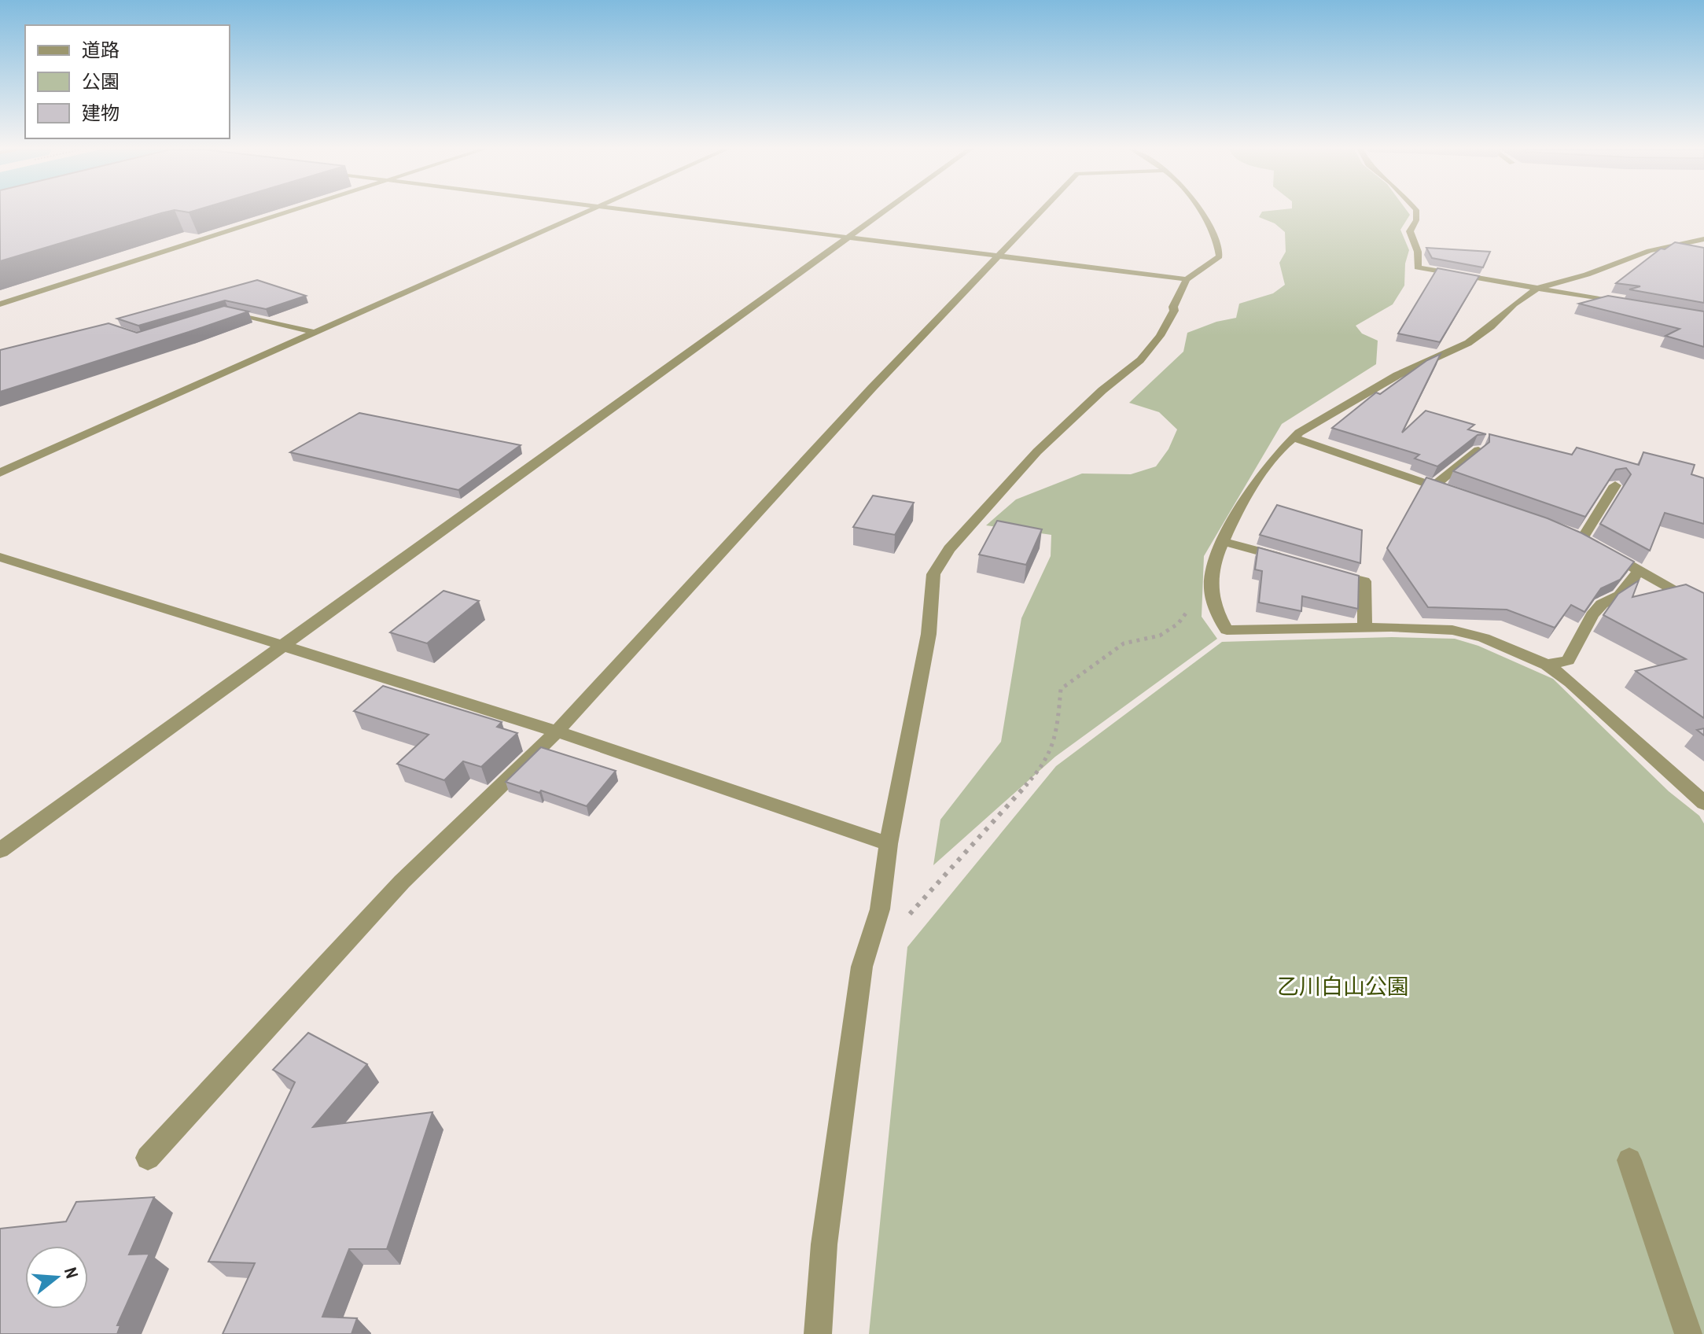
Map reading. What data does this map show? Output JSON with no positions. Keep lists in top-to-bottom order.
{
  "parks": ["乙川白山公園"],
  "legend": ["道路", "公園", "建物"],
  "north": "right"
}
